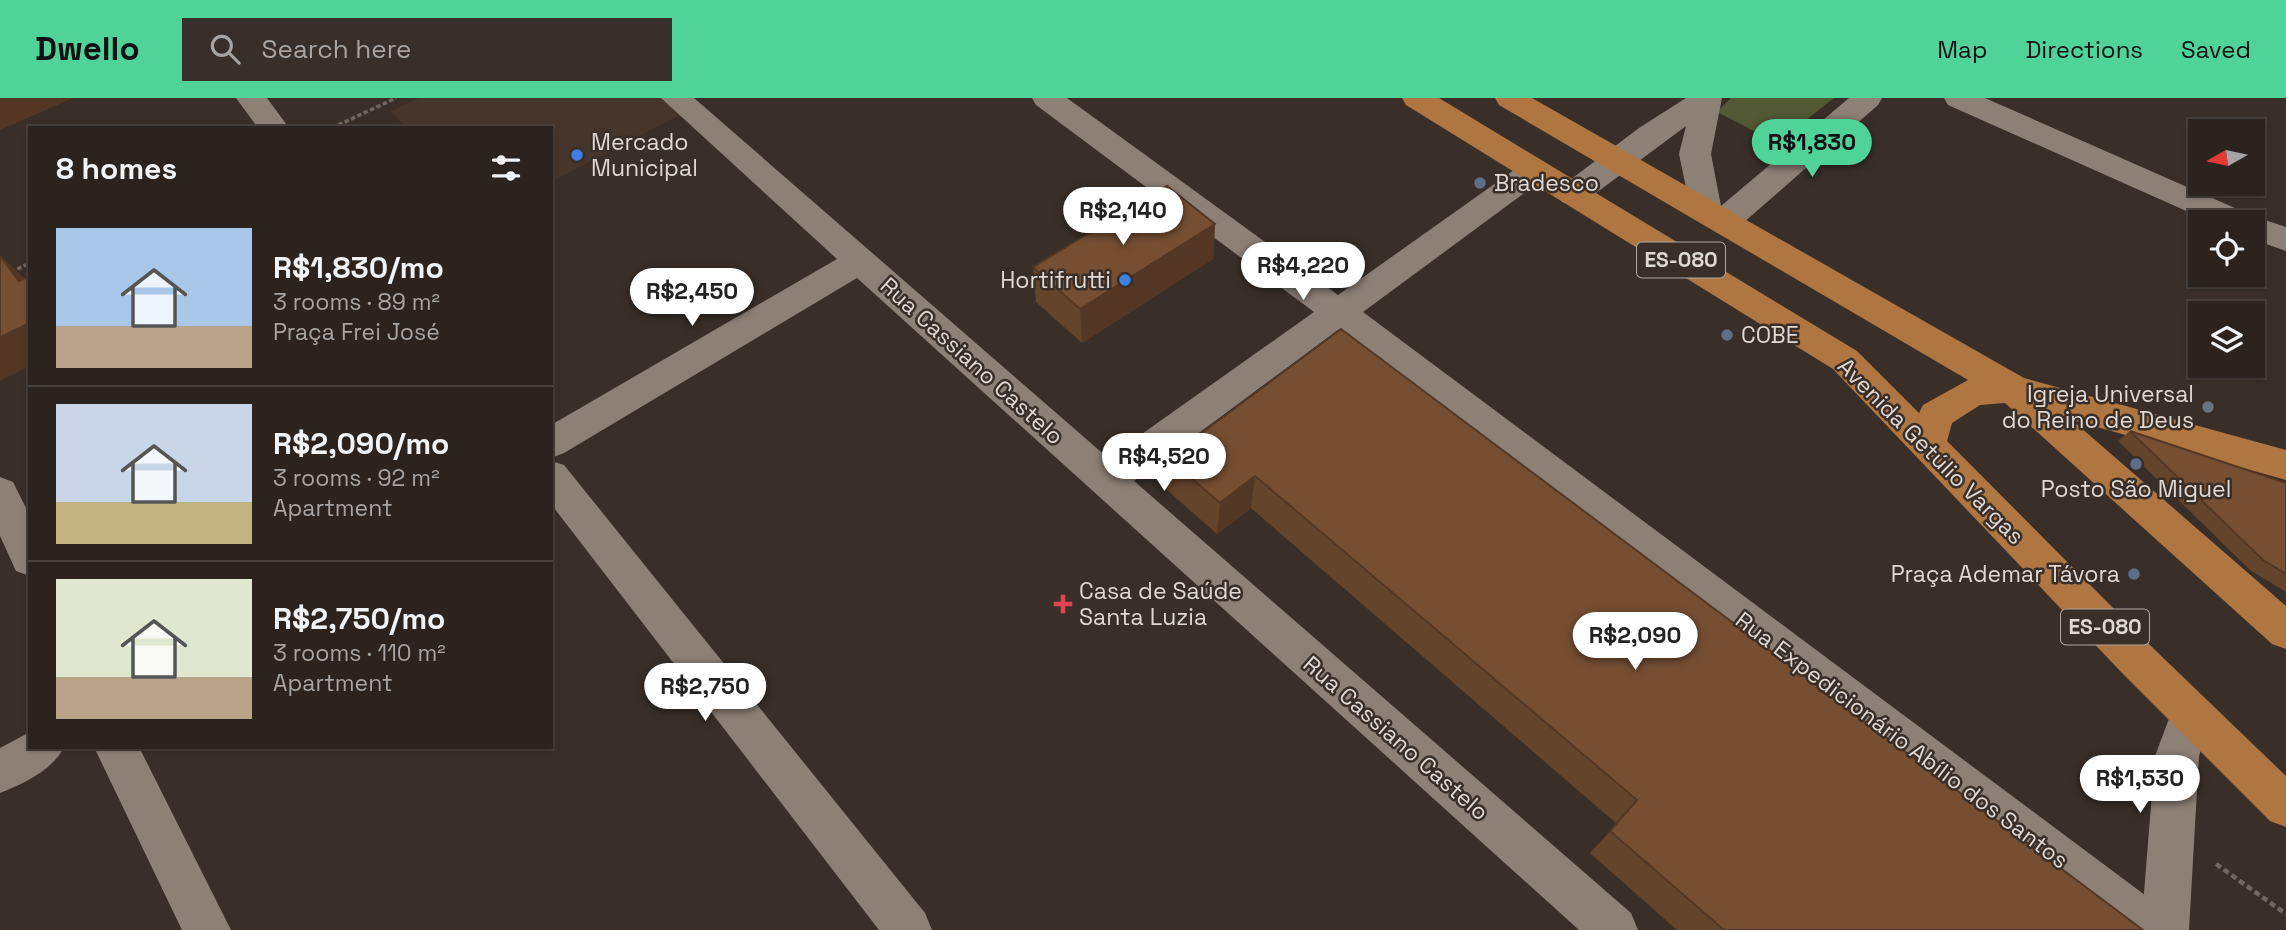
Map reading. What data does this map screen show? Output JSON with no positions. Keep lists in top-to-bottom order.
{
  "streets": {
    "main road": ["ES-080", "Avenida Getúlio Vargas"],
    "street": ["Rua Cassiano Castelo", "Rua Expedicionário Abílio dos Santos"]
  },
  "places": {
    "other": [
      "Mercado Municipal",
      "Bradesco",
      "Hortifrutti",
      "COBE",
      "Igreja Universal do Reino de Deus",
      "Posto São Miguel",
      "Praça Ademar Távora"
    ],
    "health": ["Casa de Saúde Santa Luzia"]
  },
  "north": "left",
  "page": {
    "header": "Dwello",
    "search": "Search here",
    "nav": ["Map", "Directions", "Saved"],
    "price": [
      "R$1,830",
      "R$2,140",
      "R$4,220",
      "R$2,450",
      "R$4,520",
      "R$2,090",
      "R$2,750",
      "R$1,530"
    ],
    "heading": "8 homes",
    "list": [
      {
        "name": "R$1,830/mo",
        "note": "3 rooms · 89 m² · Praça Frei José"
      },
      {
        "name": "R$2,090/mo",
        "note": "3 rooms · 92 m² · Apartment"
      },
      {
        "name": "R$2,750/mo",
        "note": "3 rooms · 110 m² · Apartment"
      }
    ]
  }
}
